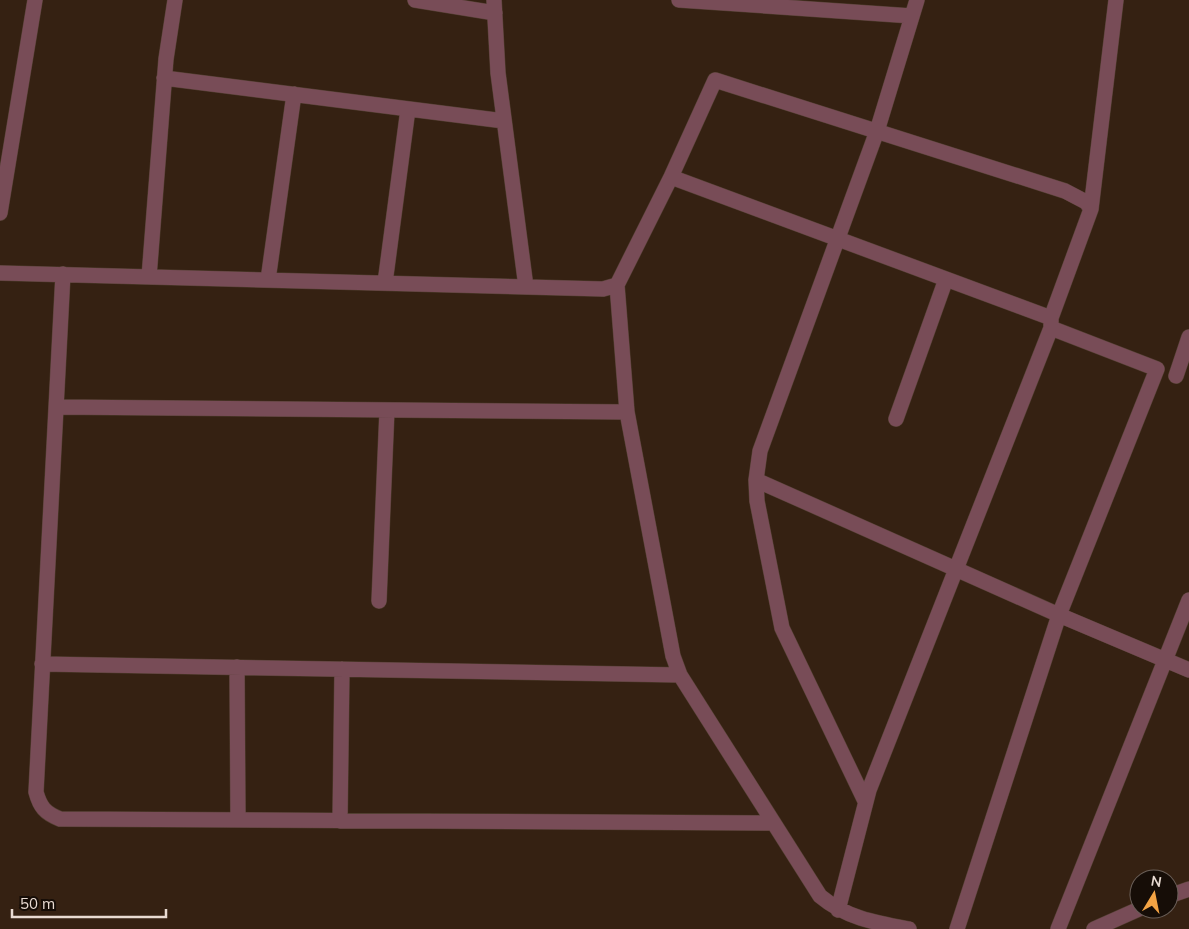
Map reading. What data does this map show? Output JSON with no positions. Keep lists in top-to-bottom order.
{
  "scale_bar": "50 m",
  "north": "top"
}
